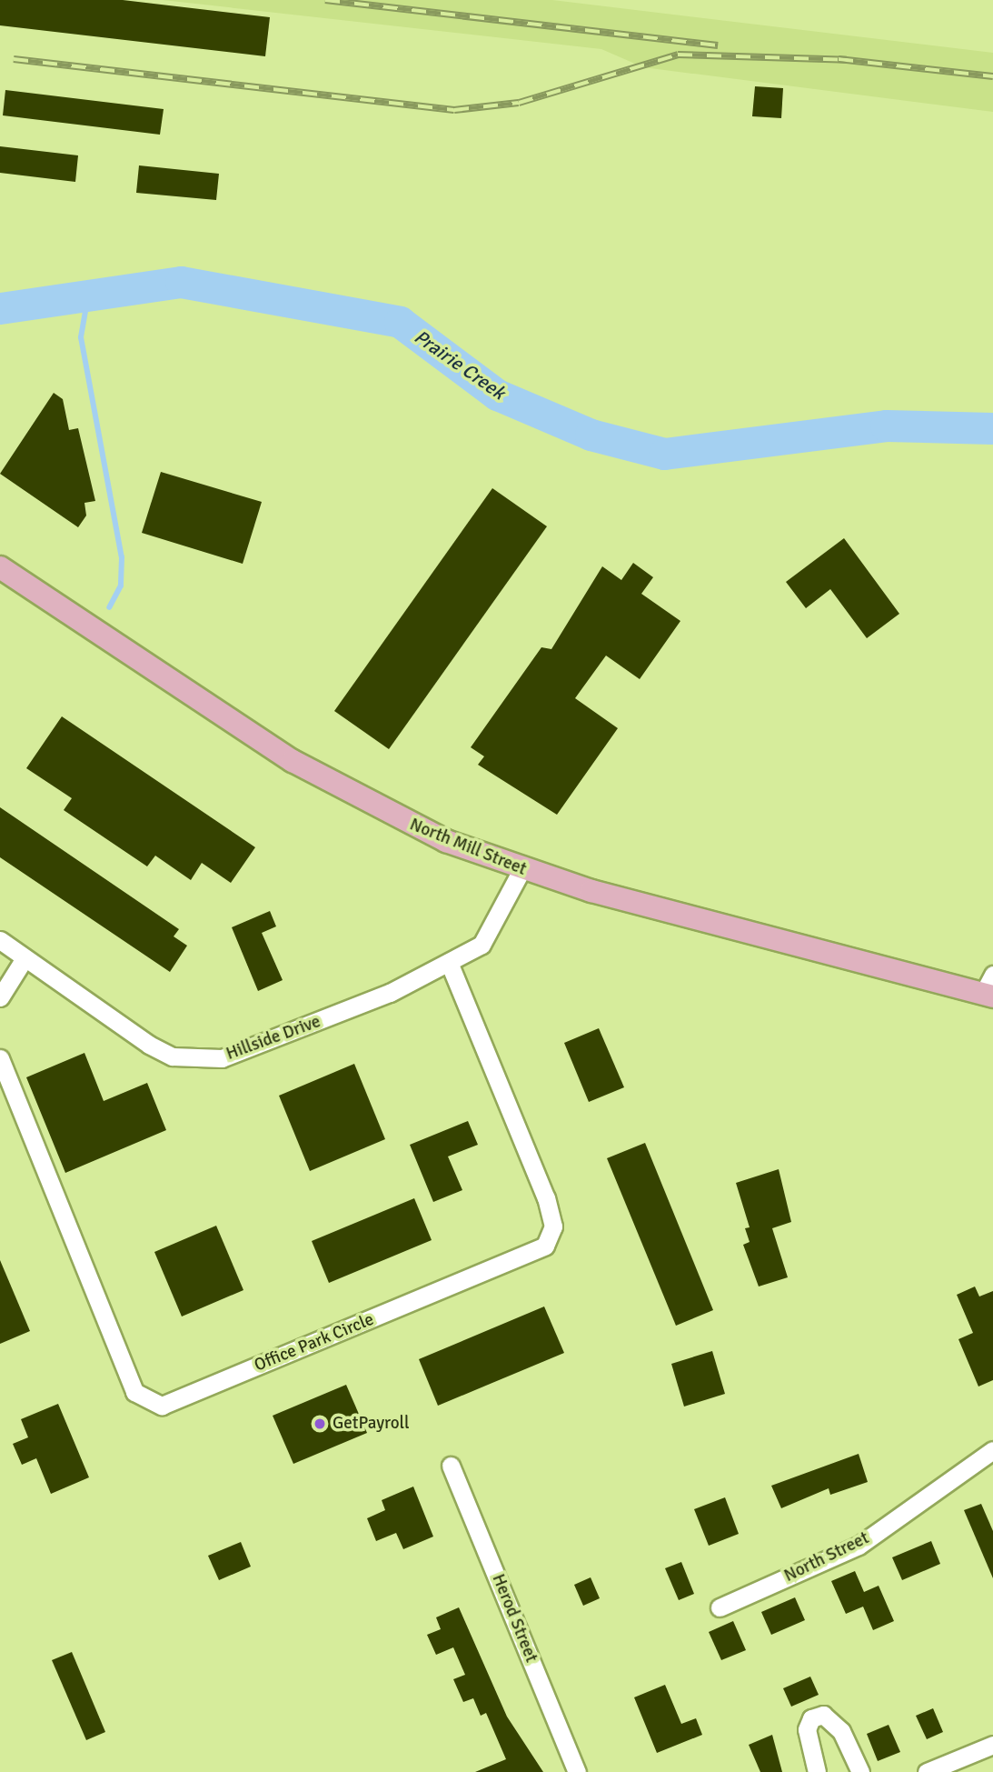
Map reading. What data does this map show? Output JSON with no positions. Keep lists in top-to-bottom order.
{
  "streets": {
    "main road": ["North Mill Street"],
    "street": [
      "Hillside Drive",
      "Office Park Circle",
      "North Street",
      "Herod Street"
    ]
  },
  "crossings": [
    ["North Mill Street", "Hillside Drive"],
    ["Hillside Drive", "Office Park Circle"]
  ],
  "water": ["Prairie Creek"],
  "places": ["GetPayroll"]
}
